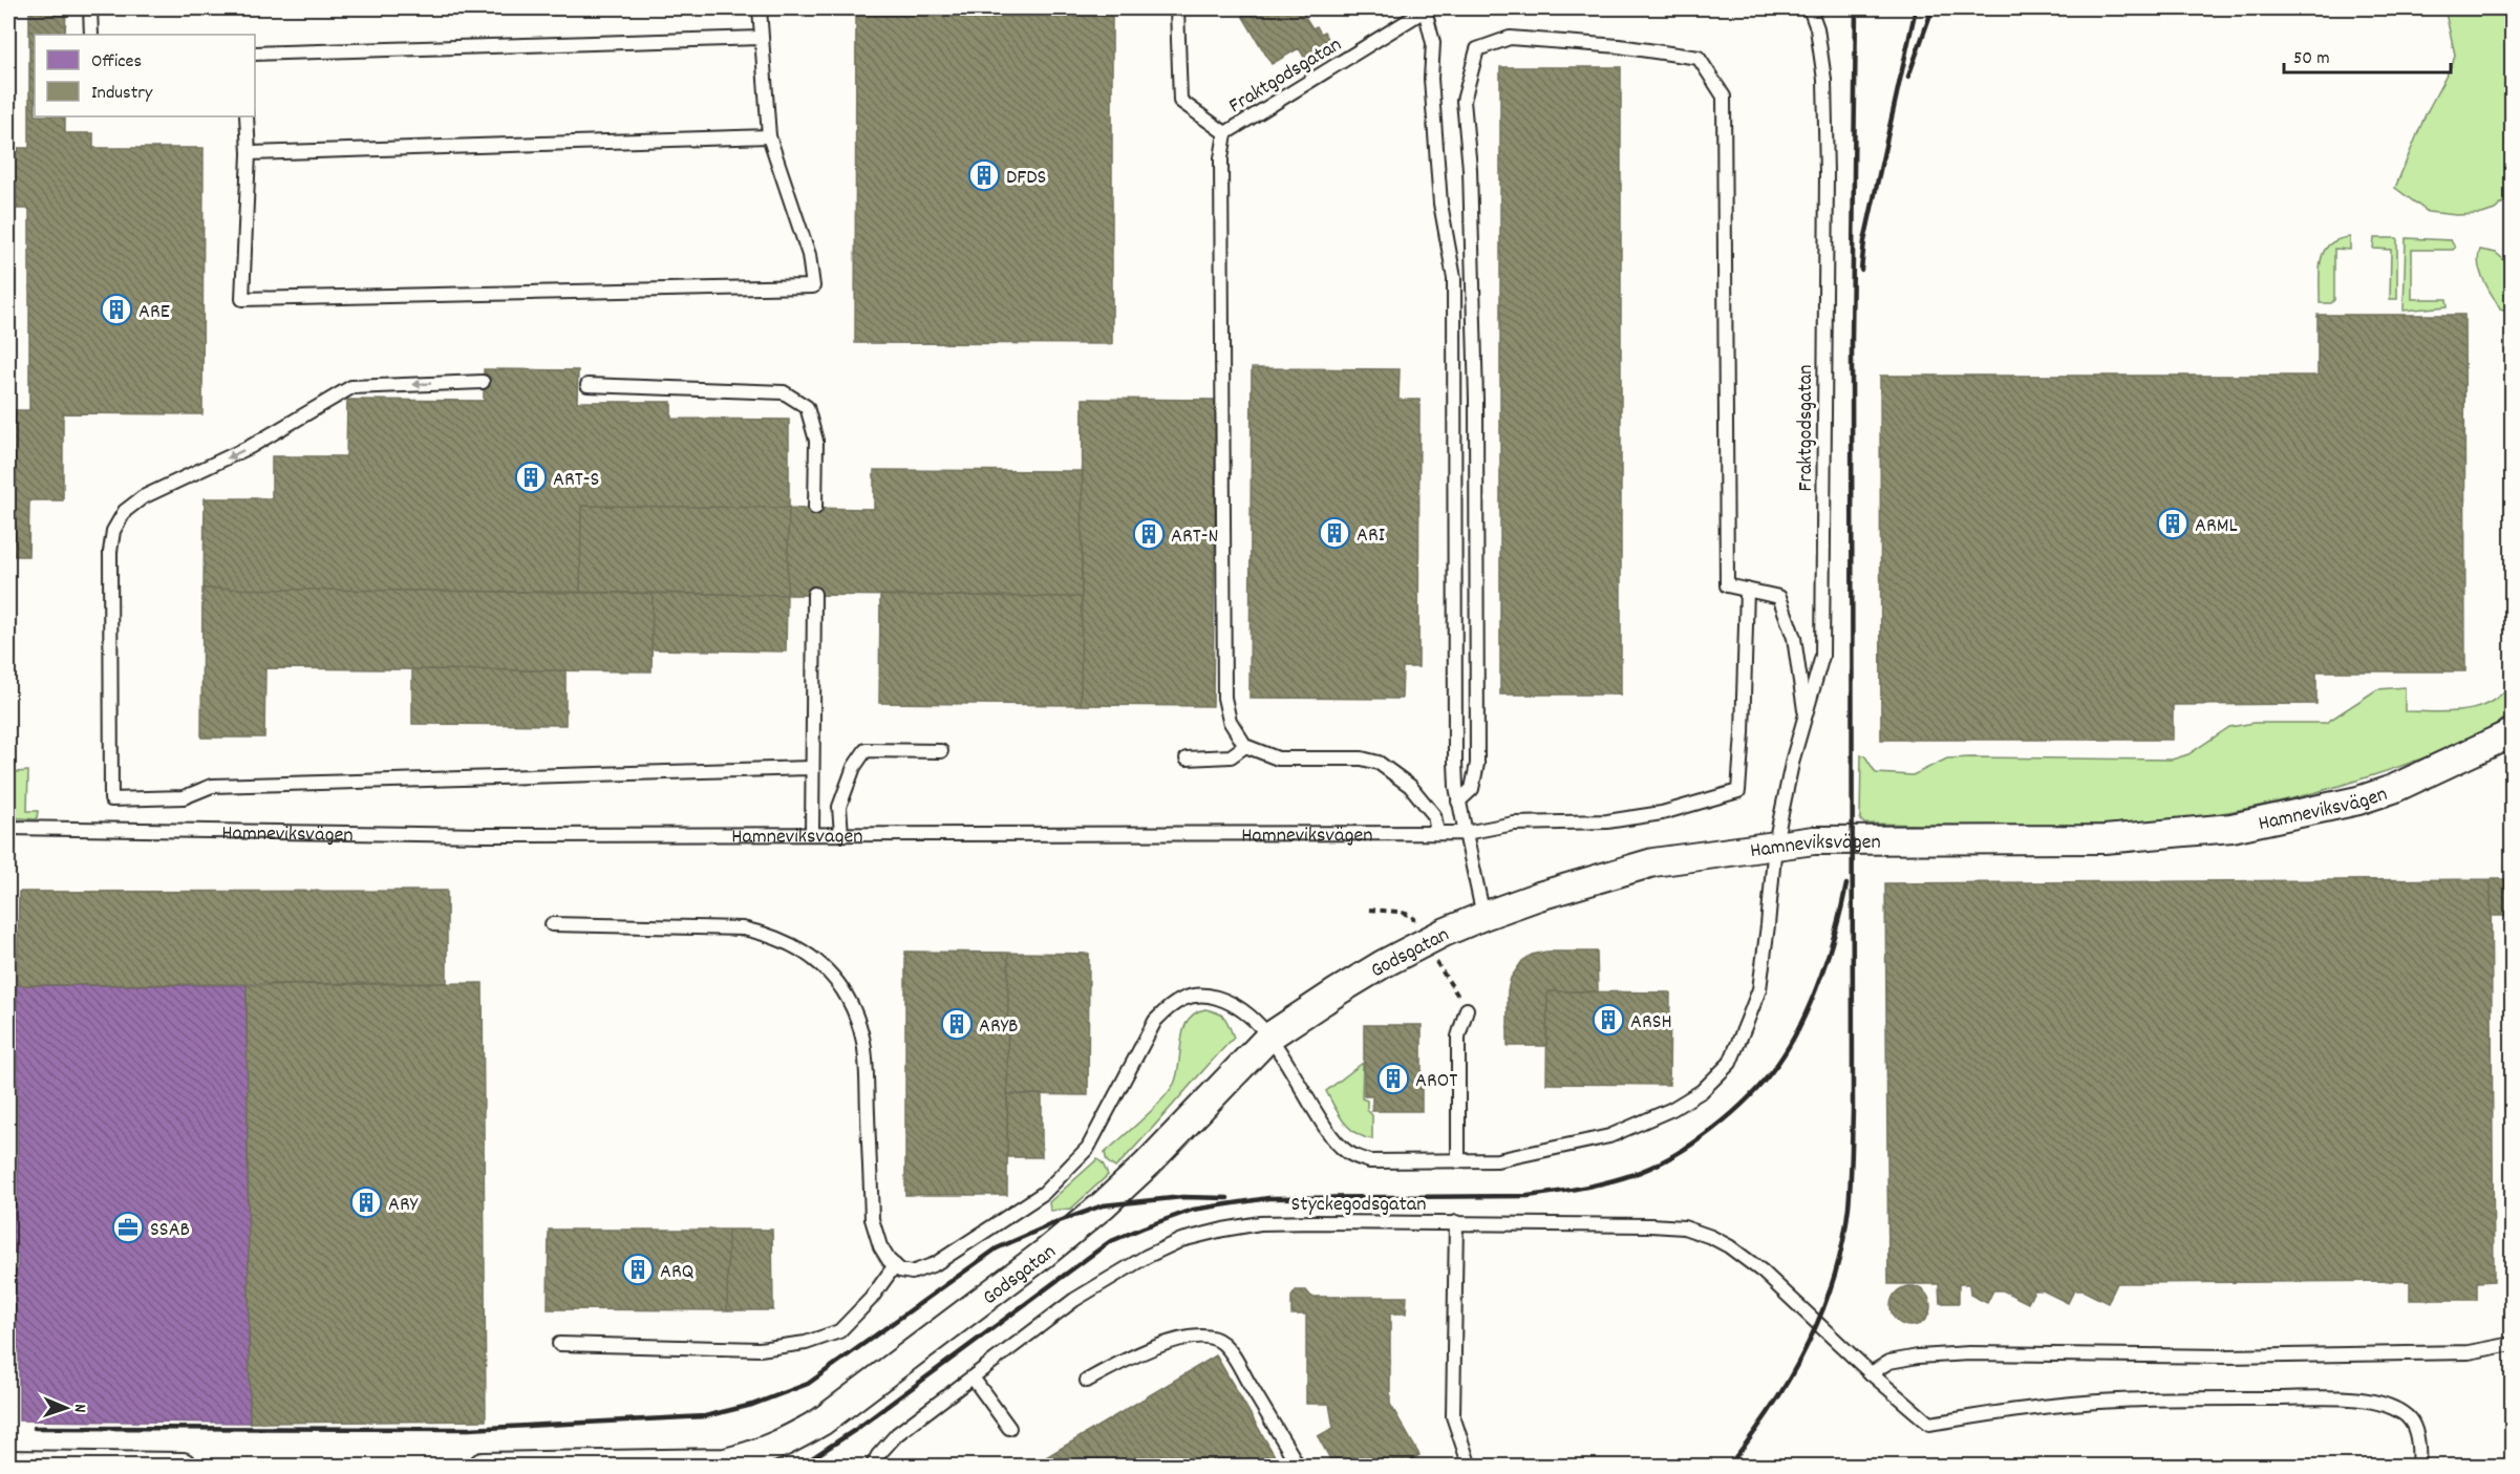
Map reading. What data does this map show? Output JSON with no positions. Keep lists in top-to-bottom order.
{
  "streets": {
    "street": ["Hamneviksvägen", "Godsgatan"],
    "lane": ["Fraktgodsgatan", "Styckegodsgatan"]
  },
  "crossings": [
    ["Fraktgodsgatan", "Hamneviksvägen"],
    ["Fraktgodsgatan", "Godsgatan"],
    ["Hamneviksvägen", "Godsgatan"]
  ],
  "places": {
    "building": [
      "DFDS",
      "ARE",
      "ART-S",
      "ARML",
      "ARI",
      "ART-N",
      "ARSH",
      "ARYB",
      "AROT",
      "ARY",
      "ARQ"
    ],
    "office": ["SSAB"]
  },
  "legend": ["Offices", "Industry"],
  "scale_bar": "50 m",
  "north": "right"
}
